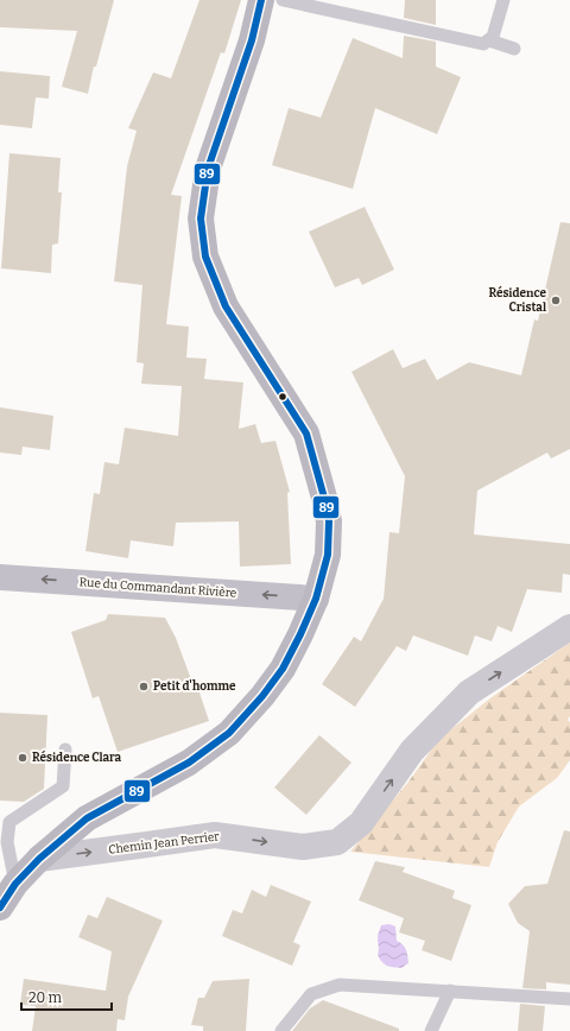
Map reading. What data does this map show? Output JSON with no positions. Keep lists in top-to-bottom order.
{
  "streets": {
    "street": ["Rue du Commandant Rivière", "Chemin Jean Perrier"]
  },
  "one_way": ["Rue du Commandant Rivière", "Chemin Jean Perrier"],
  "places": ["Résidence Cristal", "Petit d'homme", "Résidence Clara"],
  "lines": ["transit line 89"],
  "scale_bar": "20 m"
}
